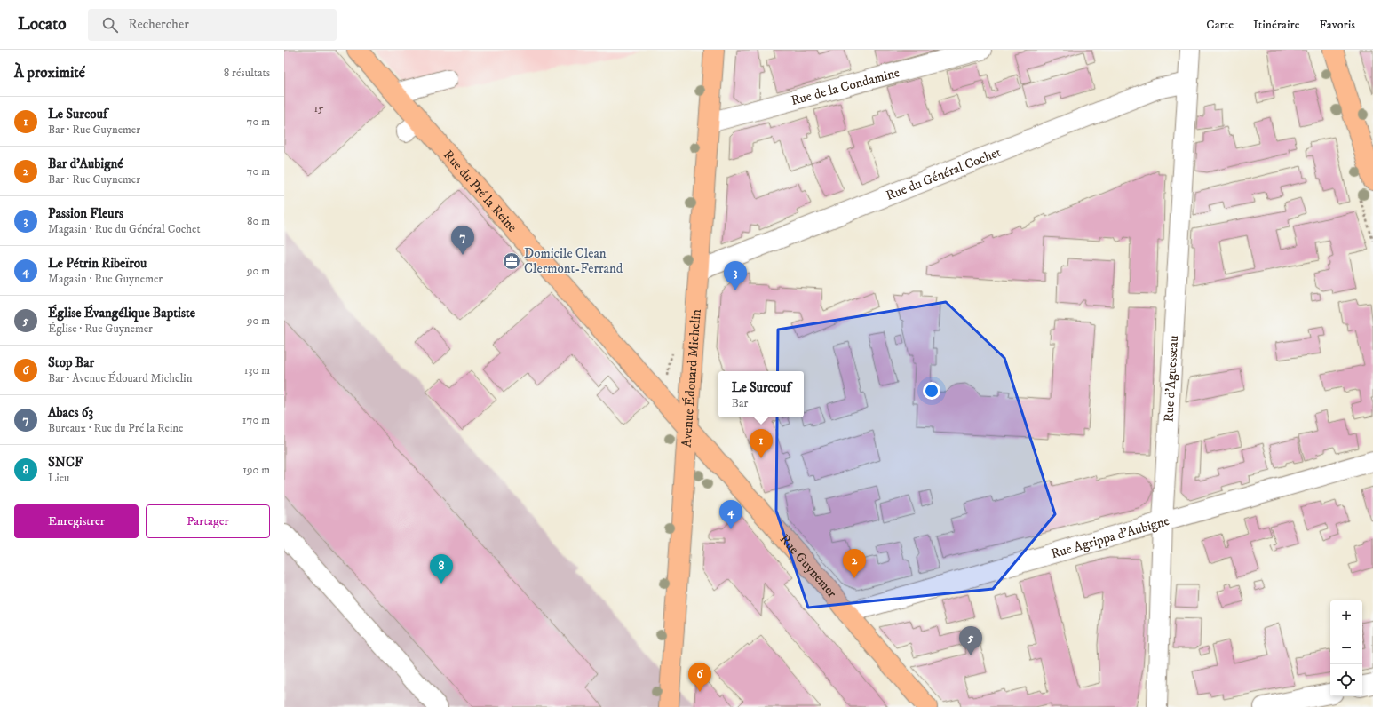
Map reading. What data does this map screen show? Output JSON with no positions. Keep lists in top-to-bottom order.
{
  "streets": {
    "main road": ["Rue du Pré la Reine", "Avenue Édouard Michelin", "Rue Guynemer"],
    "street": [
      "Rue de la Condamine",
      "Rue du Général Cochet",
      "Rue d'Aguesseau",
      "Rue Agrippa d'Aubigne"
    ]
  },
  "crossings": [
    ["Rue de la Condamine", "Avenue Édouard Michelin"],
    ["Rue du Général Cochet", "Avenue Édouard Michelin"],
    ["Rue du Général Cochet", "Rue d'Aguesseau"],
    ["Rue du Pré la Reine", "Avenue Édouard Michelin"],
    ["Rue du Pré la Reine", "Rue Guynemer"],
    ["Avenue Édouard Michelin", "Rue Guynemer"],
    ["Rue d'Aguesseau", "Rue Agrippa d'Aubigne"],
    ["Rue Agrippa d'Aubigne", "Rue Guynemer"]
  ],
  "places": {
    "office": ["Domicile Clean Clermont-Ferrand"]
  },
  "house_numbers": ["15"],
  "page": {
    "header": "Locato",
    "search": "Rechercher",
    "nav": ["Carte", "Itinéraire", "Favoris"],
    "heading": ["À proximité", "8 résultats"],
    "list": [
      {
        "mark": "1",
        "name": "Le Surcouf",
        "note": "Bar · Rue Guynemer",
        "value": "70 m"
      },
      {
        "mark": "2",
        "name": "Bar d'Aubigné",
        "note": "Bar · Rue Guynemer",
        "value": "70 m"
      },
      {
        "mark": "3",
        "name": "Passion Fleurs",
        "note": "Magasin · Rue du Général Cochet",
        "value": "80 m"
      },
      {
        "mark": "4",
        "name": "Le Pétrin Ribeïrou",
        "note": "Magasin · Rue Guynemer",
        "value": "90 m"
      },
      {
        "mark": "5",
        "name": "Église Évangélique Baptiste",
        "note": "Église · Rue Guynemer",
        "value": "90 m"
      },
      {
        "mark": "6",
        "name": "Stop Bar",
        "note": "Bar · Avenue Édouard Michelin",
        "value": "130 m"
      },
      {
        "mark": "7",
        "name": "Abacs 63",
        "note": "Bureaux · Rue du Pré la Reine",
        "value": "170 m"
      },
      {
        "mark": "8",
        "name": "SNCF",
        "note": "Lieu",
        "value": "190 m"
      }
    ],
    "pins": [
      "7",
      "3",
      "1",
      "4",
      "2",
      "8",
      "5",
      "6"
    ],
    "popup": ["Le Surcouf", "Bar"],
    "buttons": ["Enregistrer", "Partager"],
    "map_buttons": ["+", "−"]
  }
}
